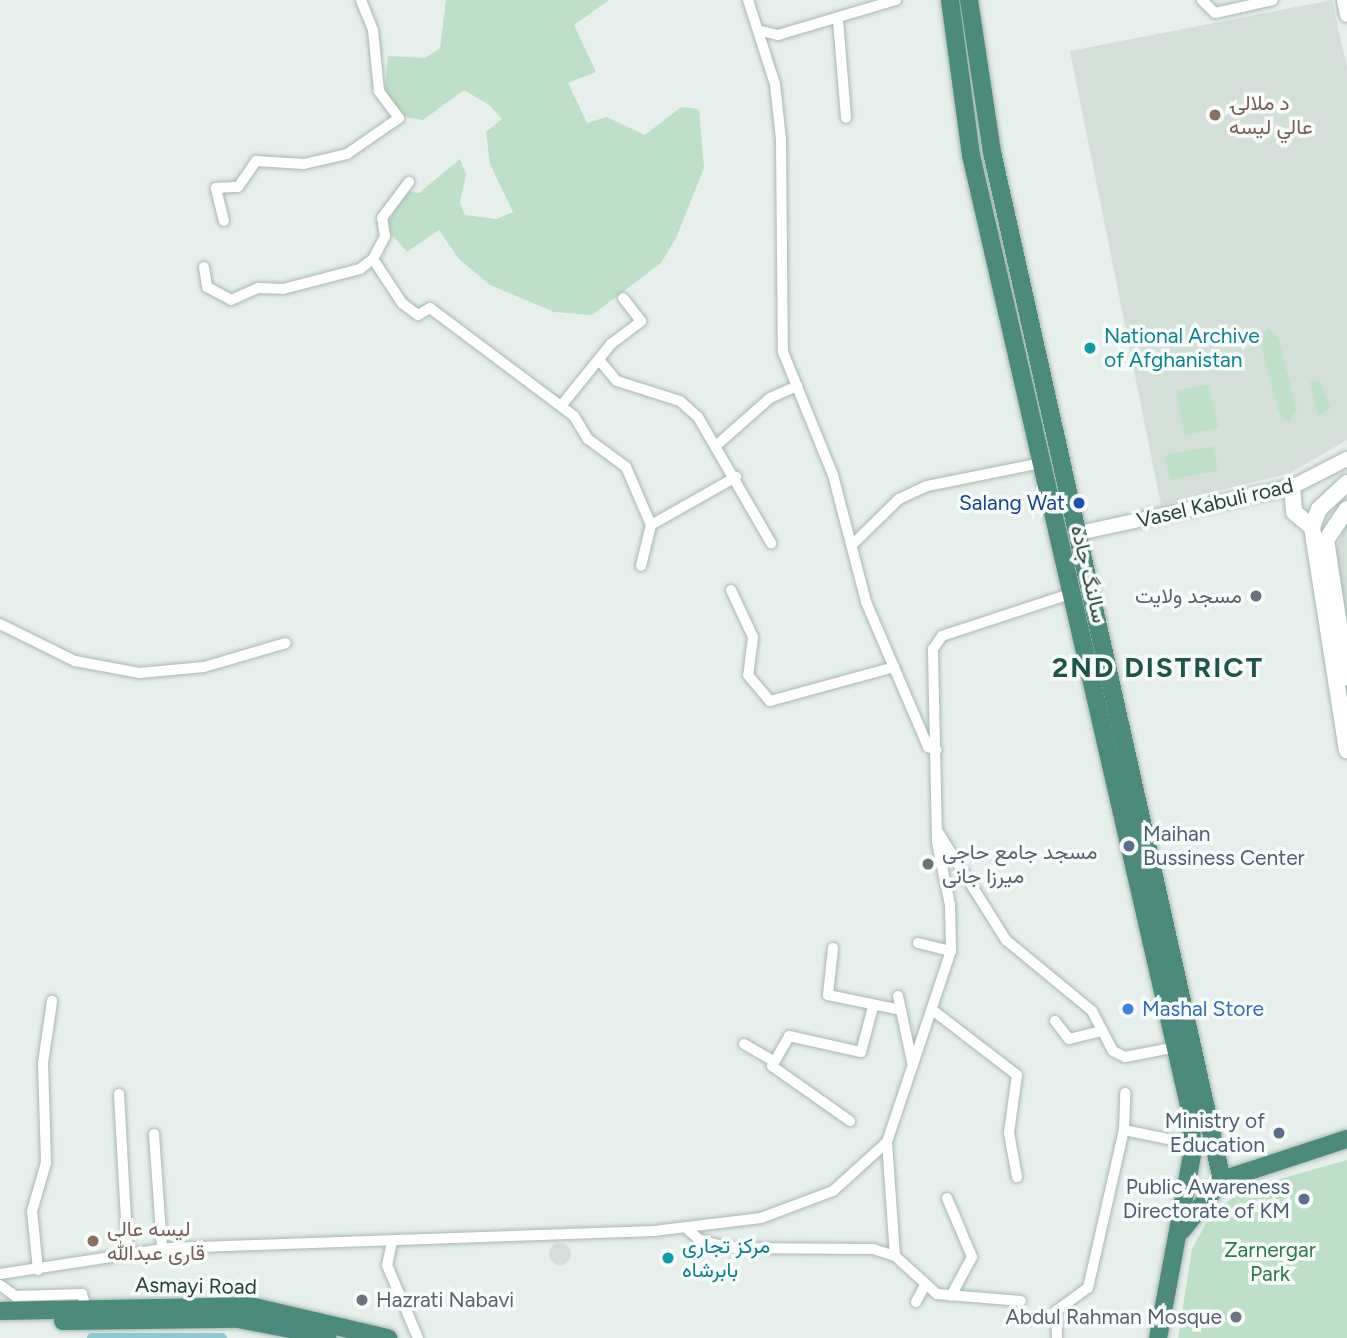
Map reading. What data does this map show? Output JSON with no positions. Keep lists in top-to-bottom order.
{
  "streets": {
    "highway": ["سالنگ جاده", "Asmayi Road"],
    "street": ["Vasel Kabuli road"]
  },
  "crossings": [
    ["Vasel Kabuli road", "سالنگ جاده"]
  ],
  "districts": ["2ND DISTRICT"],
  "parks": ["Zarnergar Park"],
  "places": [
    "د ملالۍ عالي لیسه",
    "National Archive of Afghanistan",
    "Salang Wat",
    "مسجد ولایت",
    "Maihan Bussiness Center",
    "مسجد جامع حاجی میرزا جانی",
    "Mashal Store",
    "Ministry of Education",
    "Public Awareness Directorate of KM",
    "لیسه عالی قاری عبدالله",
    "مرکز تجاری بابرشاه",
    "Hazrati Nabavi",
    "Abdul Rahman Mosque"
  ]
}
